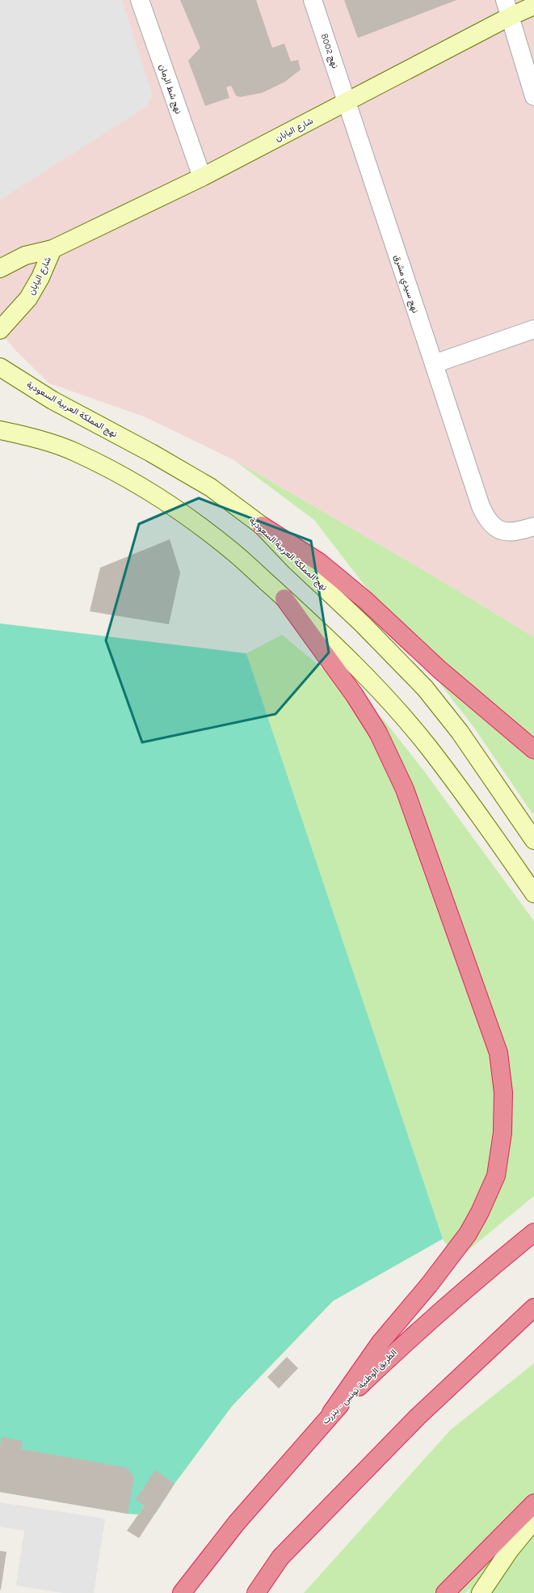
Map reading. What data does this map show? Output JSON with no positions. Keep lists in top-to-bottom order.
{
  "streets": {
    "highway": ["الطريق الوطنية تونس - بنزرت"],
    "main road": ["شارع اليابان", "نهج المملكة العربية السعودية"],
    "street": ["نهج 8002", "نهج شط الرمان", "نهج سيدي مشرق"]
  },
  "crossings": [
    ["نهج 8002", "شارع اليابان"],
    ["نهج 8002", "نهج سيدي مشرق"],
    ["نهج شط الرمان", "شارع اليابان"],
    ["شارع اليابان", "نهج سيدي مشرق"]
  ]
}
